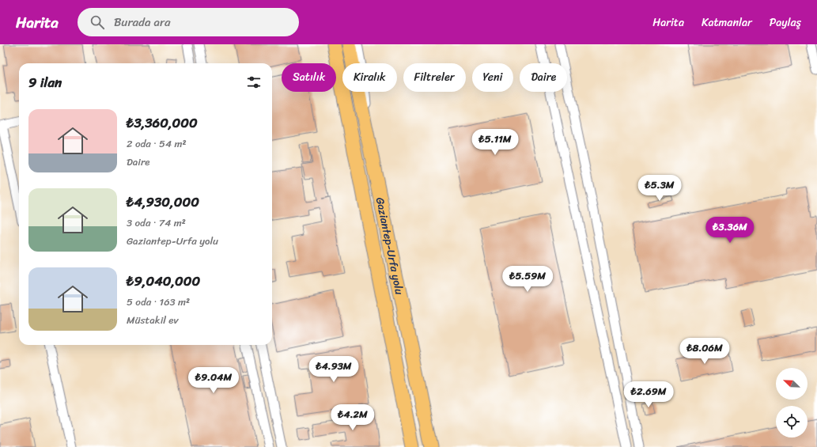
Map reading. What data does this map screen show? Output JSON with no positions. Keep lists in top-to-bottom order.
{
  "streets": {
    "highway": ["Gaziantep-Urfa yolu"]
  },
  "north": "top left",
  "page": {
    "header": "Harita",
    "search": "Burada ara",
    "nav": ["Harita", "Katmanlar", "Paylaş"],
    "chip": [
      "Satılık",
      "Kiralık",
      "Filtreler",
      "Yeni",
      "Daire"
    ],
    "heading": "9 ilan",
    "list": [
      {
        "name": "₺3,360,000",
        "note": "2 oda · 54 m² · Daire"
      },
      {
        "name": "₺4,930,000",
        "note": "3 oda · 74 m² · Gaziantep-Urfa yolu"
      },
      {
        "name": "₺9,040,000",
        "note": "5 oda · 163 m² · Müstakil ev"
      }
    ],
    "price": [
      "₺5.11M",
      "₺5.3M",
      "₺3.36M",
      "₺5.59M",
      "₺8.06M",
      "₺4.93M",
      "₺9.04M",
      "₺2.69M",
      "₺4.2M"
    ]
  }
}
